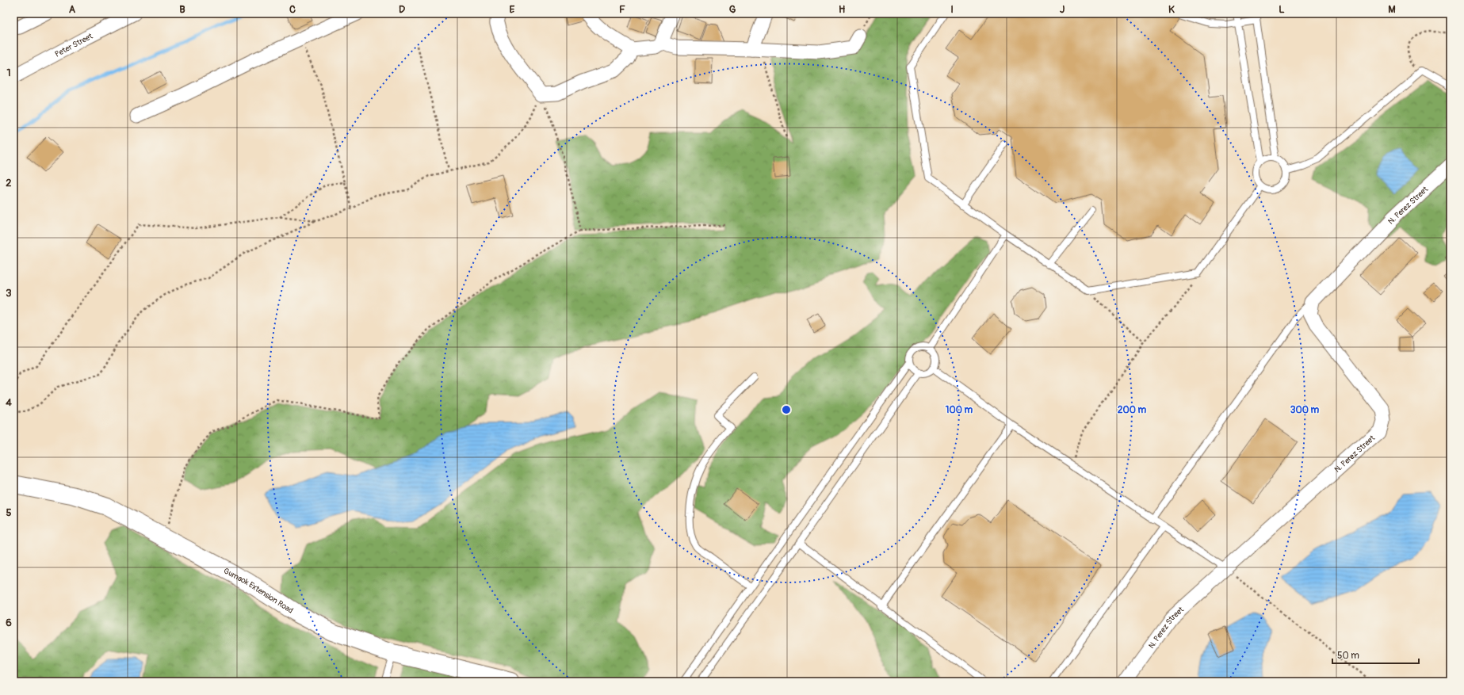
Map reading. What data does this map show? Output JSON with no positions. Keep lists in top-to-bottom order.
{
  "streets": {
    "street": ["Peter Street", "N. Perez Street", "Gumaok Extension Road"]
  },
  "scale_bar": "50 m",
  "grid": {
    "columns": [
      "A",
      "B",
      "C",
      "D",
      "E",
      "F",
      "G",
      "H",
      "I",
      "J",
      "K",
      "L",
      "M"
    ],
    "rows": [
      "1",
      "2",
      "3",
      "4",
      "5",
      "6"
    ]
  },
  "rings": ["100 m", "200 m", "300 m"]
}
